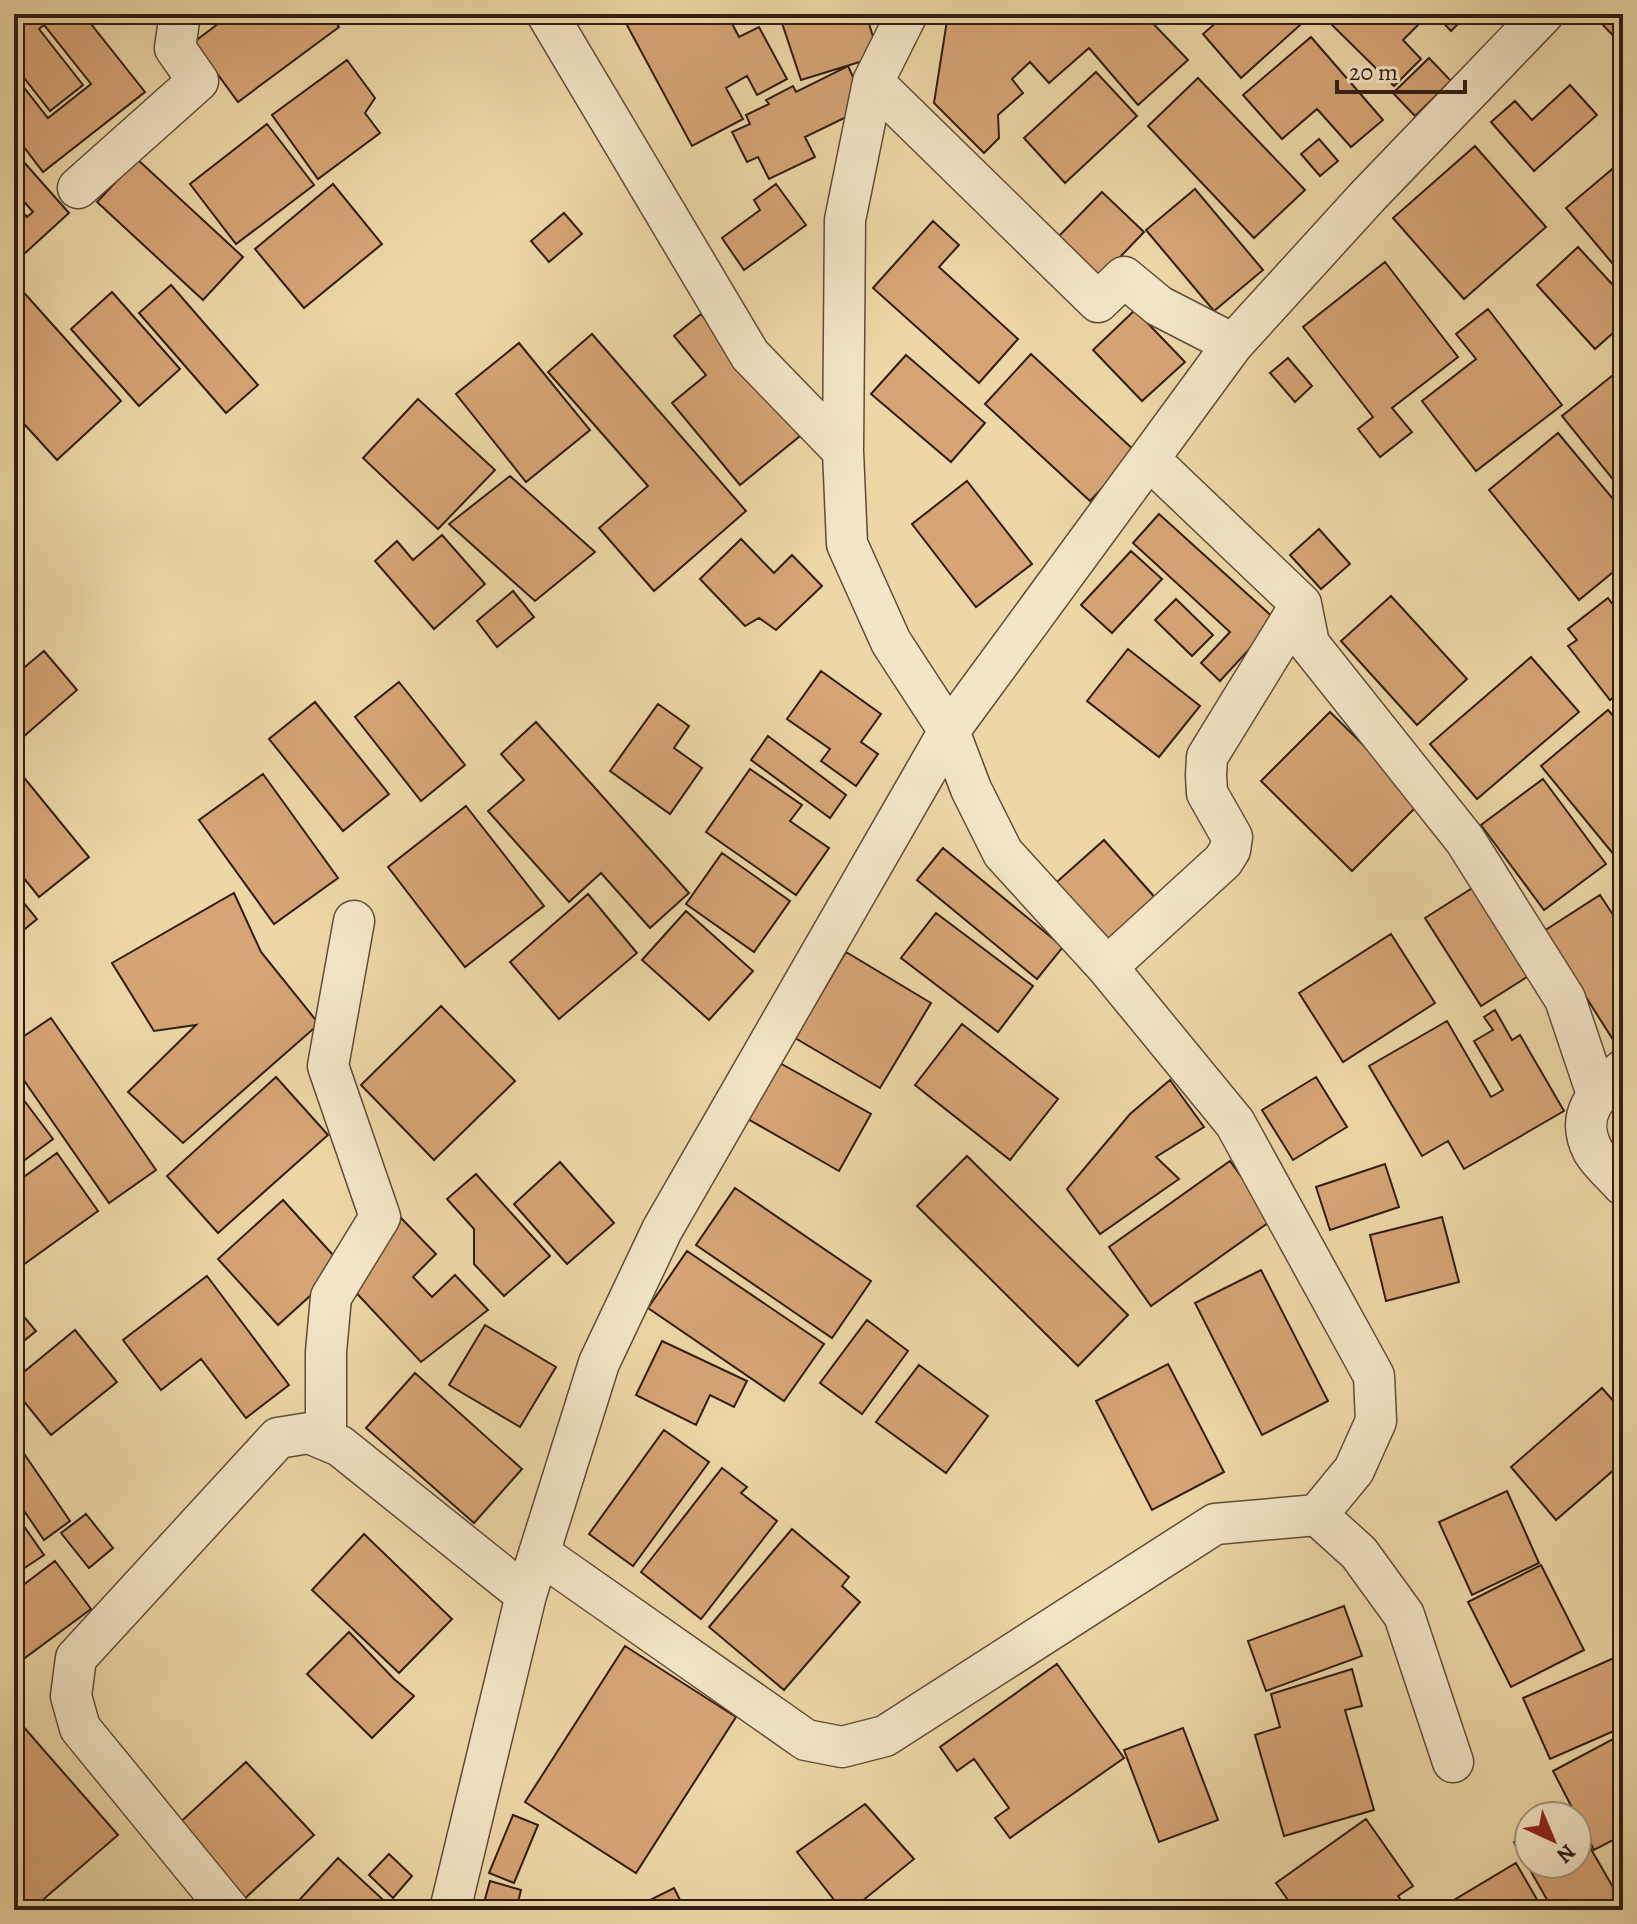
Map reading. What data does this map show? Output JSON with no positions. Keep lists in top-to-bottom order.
{
  "scale_bar": "20 m",
  "north": "bottom right"
}
